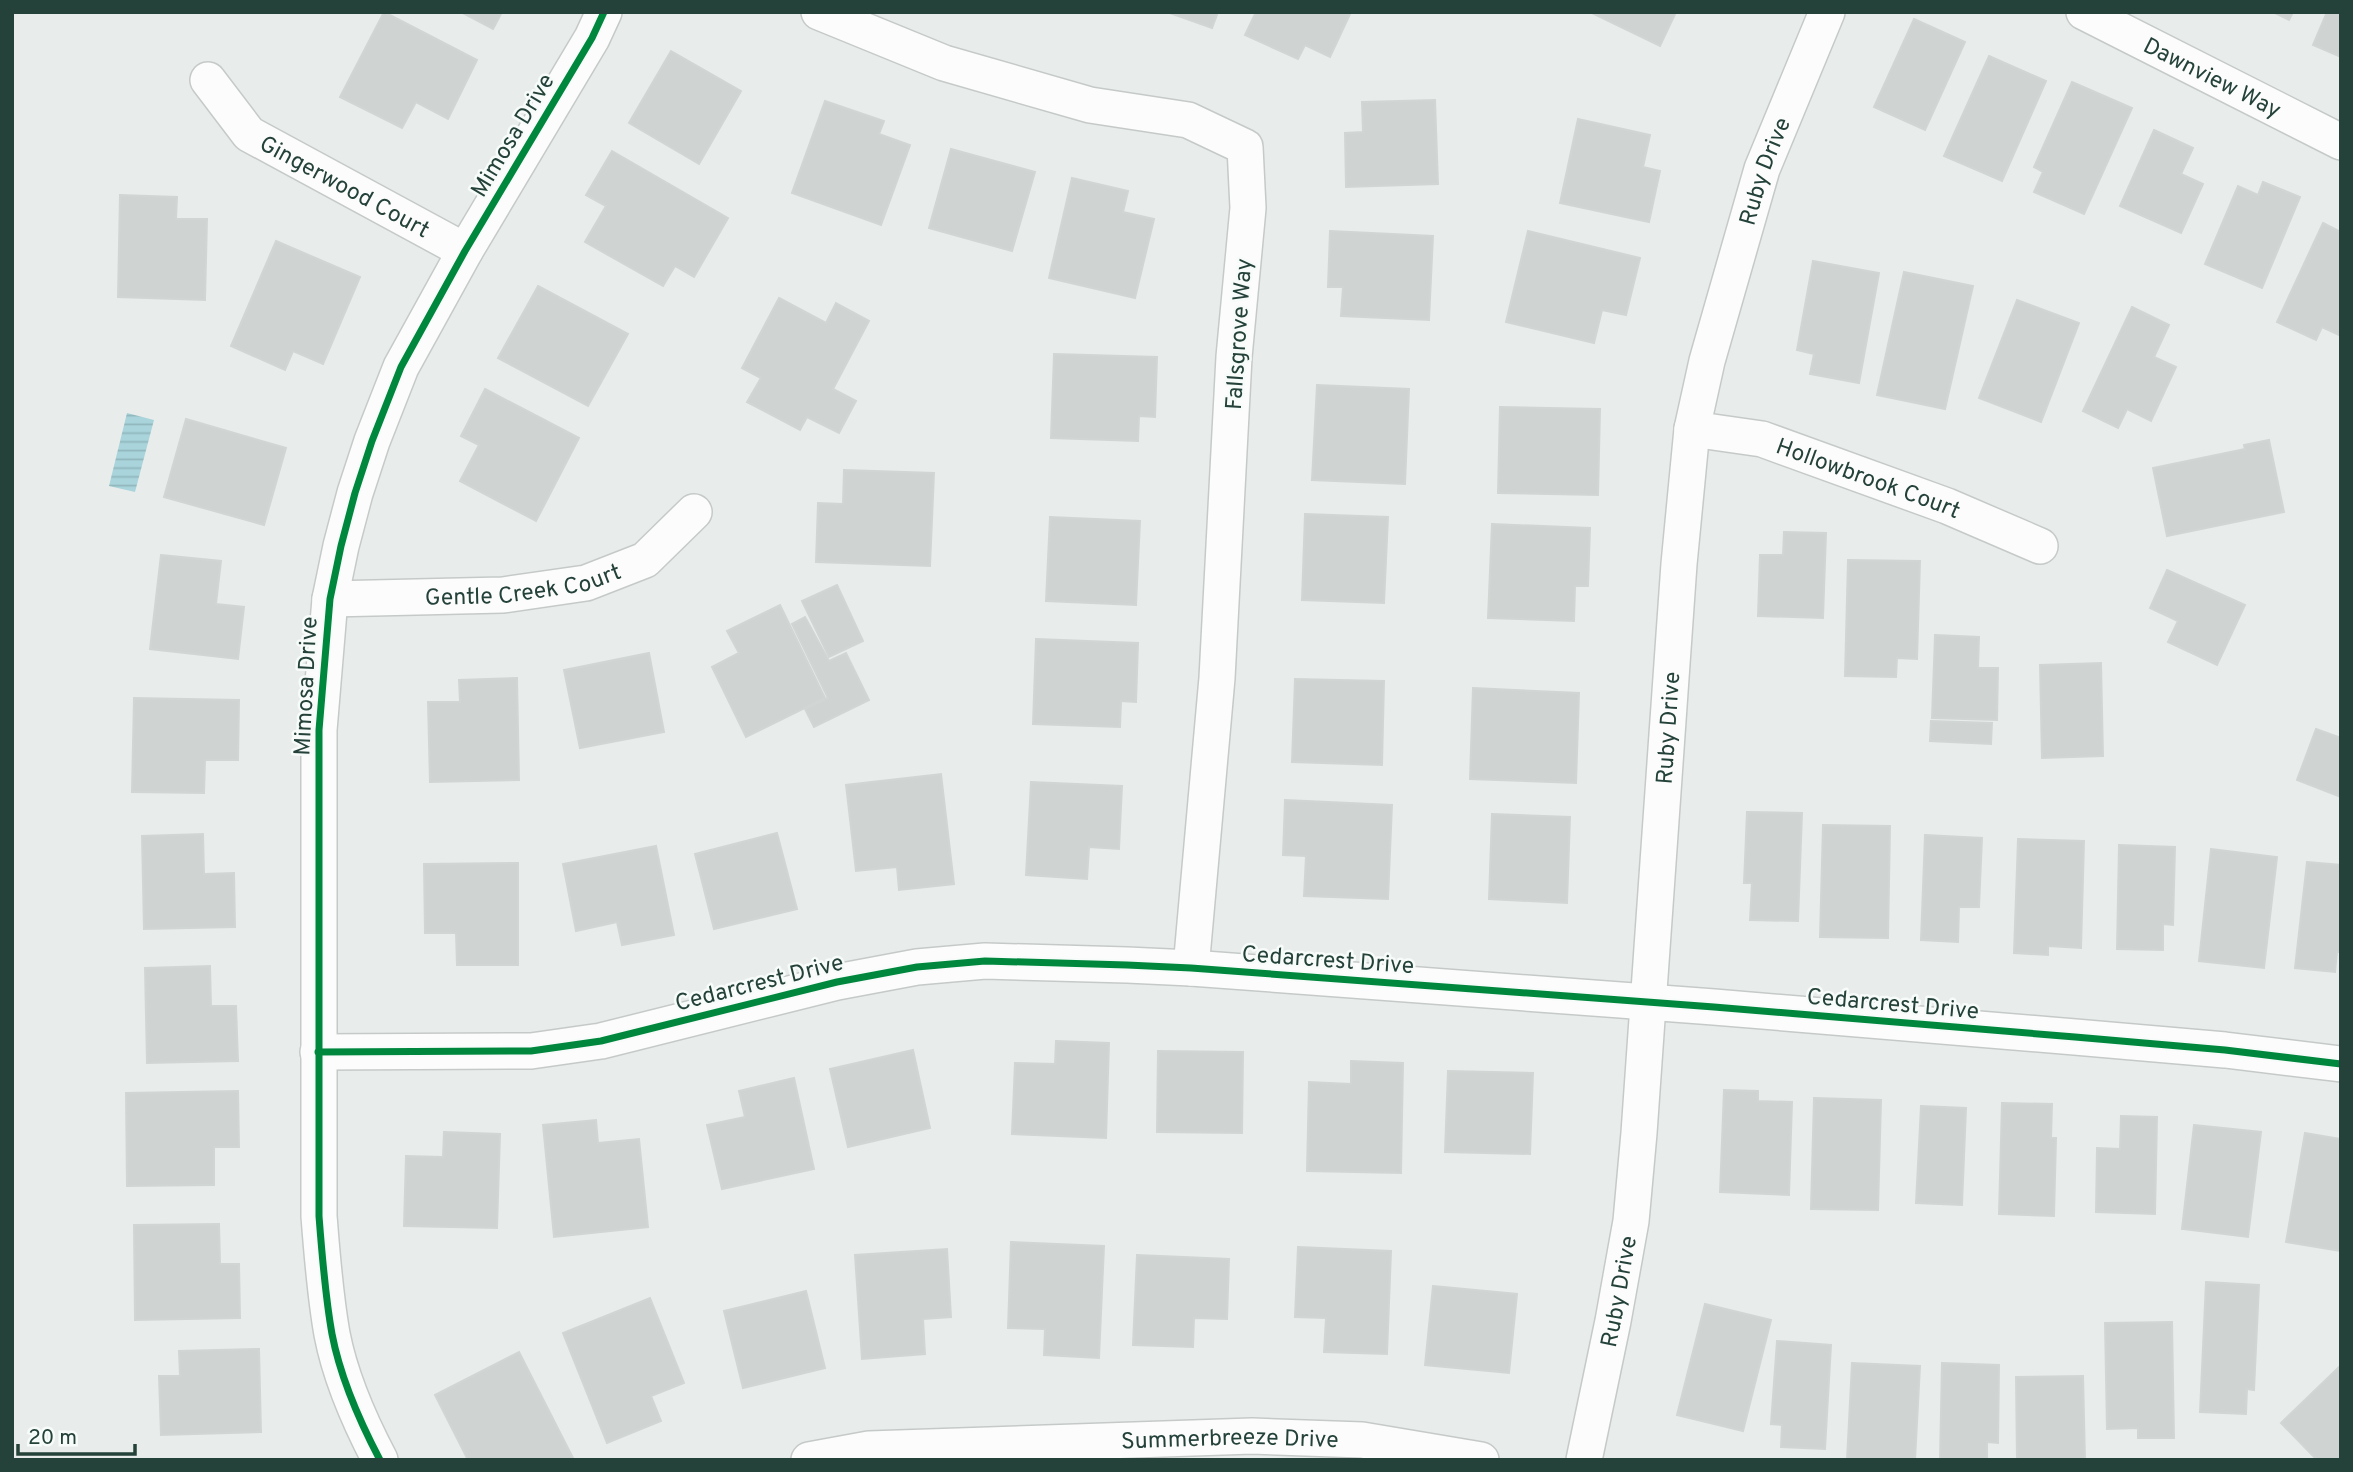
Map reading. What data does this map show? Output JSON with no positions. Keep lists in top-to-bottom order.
{
  "streets": {
    "street": [
      "Dawnview Way",
      "Mimosa Drive",
      "Ruby Drive",
      "Gingerwood Court",
      "Fallsgrove Way",
      "Hollowbrook Court",
      "Gentle Creek Court",
      "Cedarcrest Drive",
      "Summerbreeze Drive"
    ]
  },
  "crossings": [
    ["Mimosa Drive", "Gingerwood Court"],
    ["Mimosa Drive", "Gentle Creek Court"],
    ["Mimosa Drive", "Cedarcrest Drive"],
    ["Ruby Drive", "Hollowbrook Court"],
    ["Ruby Drive", "Cedarcrest Drive"],
    ["Fallsgrove Way", "Cedarcrest Drive"]
  ],
  "scale_bar": "20 m"
}
